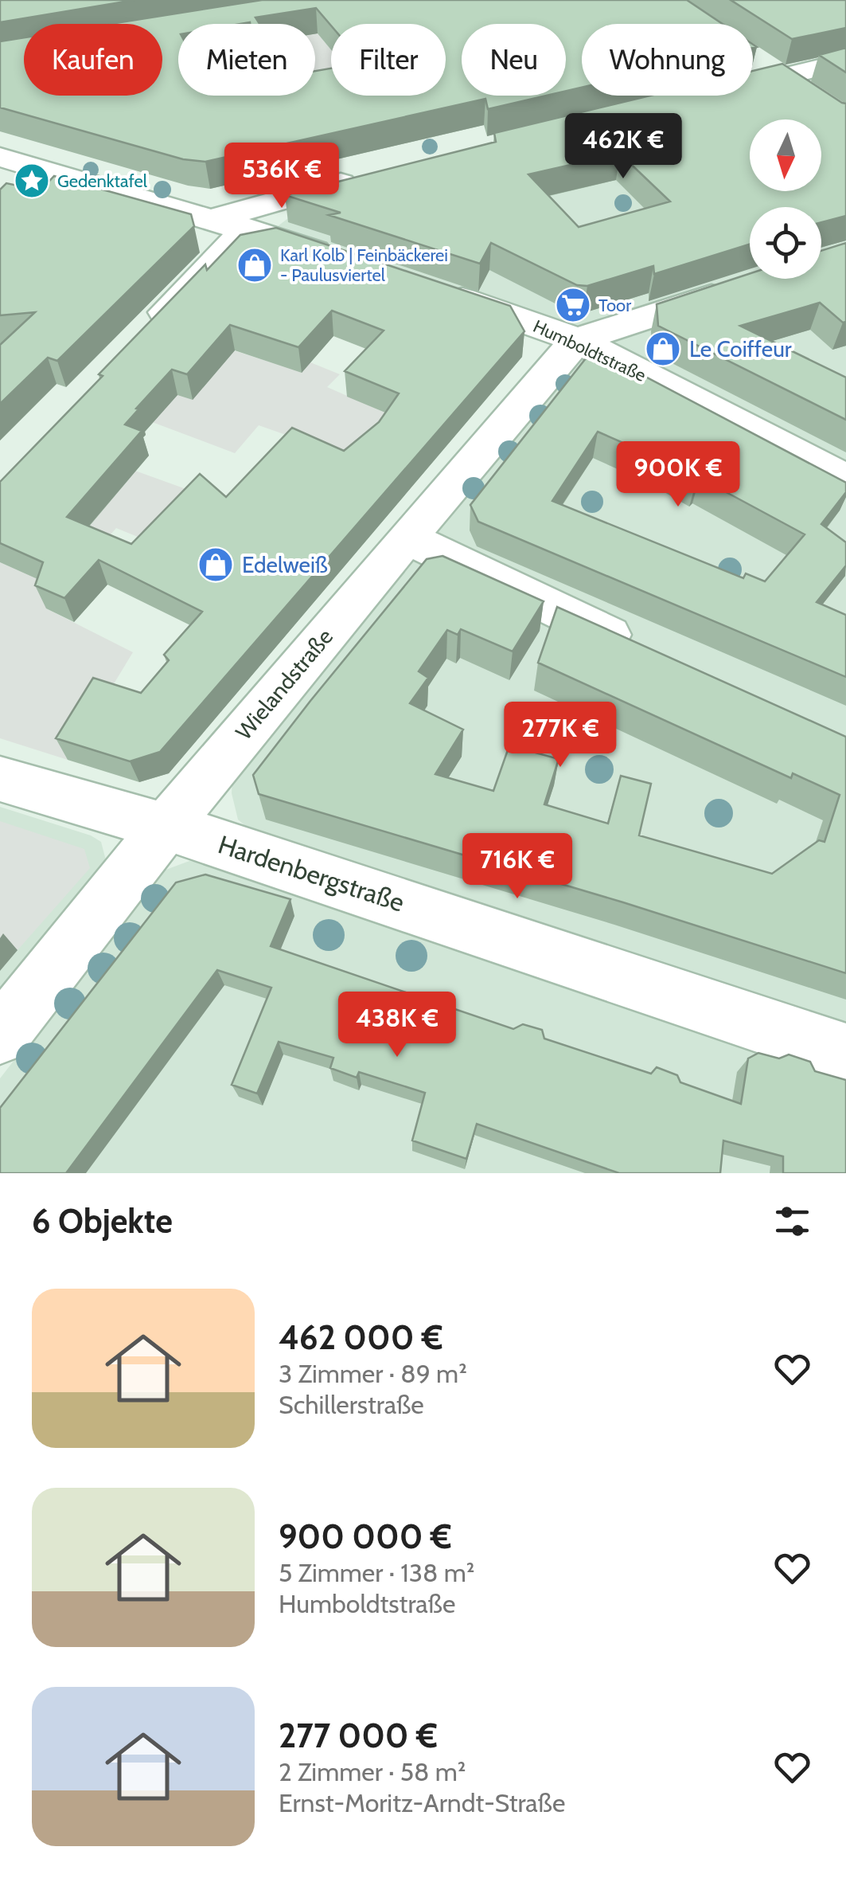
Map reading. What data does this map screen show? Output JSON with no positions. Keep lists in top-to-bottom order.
{
  "streets": {
    "street": ["Humboldtstraße", "Wielandstraße", "Hardenbergstraße"]
  },
  "crossings": [
    ["Humboldtstraße", "Wielandstraße"],
    ["Wielandstraße", "Hardenbergstraße"]
  ],
  "places": {
    "place": ["Gedenktafel"],
    "shop": ["Karl Kolb | Feinbäckerei - Paulusviertel", "Le Coiffeur", "Edelweiß"],
    "supermarket": ["Toor"]
  },
  "north": "bottom",
  "page": {
    "chip": [
      "Kaufen",
      "Mieten",
      "Filter",
      "Neu",
      "Wohnung"
    ],
    "price": [
      "462K €",
      "536K €",
      "900K €",
      "277K €",
      "716K €",
      "438K €"
    ],
    "heading": "6 Objekte",
    "list": [
      {
        "name": "462 000 €",
        "note": "3 Zimmer · 89 m² · Schillerstraße"
      },
      {
        "name": "900 000 €",
        "note": "5 Zimmer · 138 m² · Humboldtstraße"
      },
      {
        "name": "277 000 €",
        "note": "2 Zimmer · 58 m² · Ernst-Moritz-Arndt-Straße"
      }
    ]
  }
}
